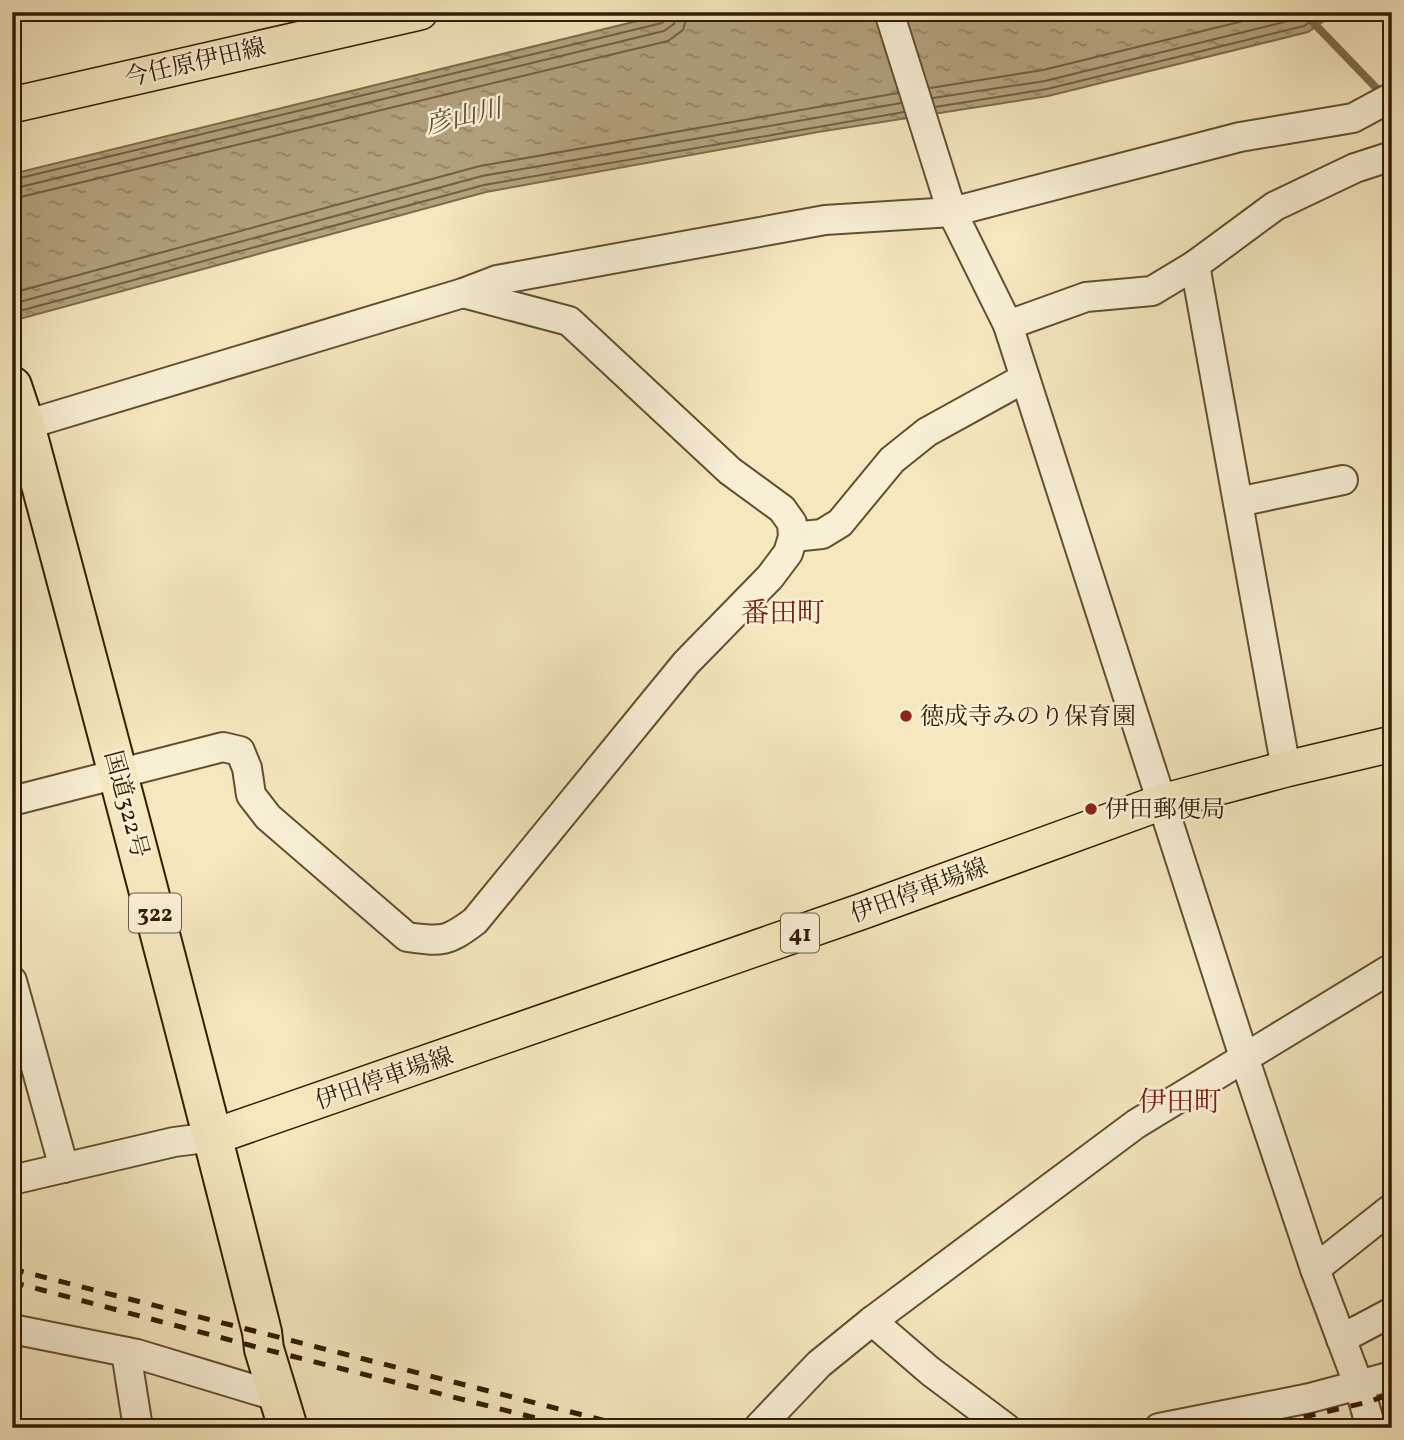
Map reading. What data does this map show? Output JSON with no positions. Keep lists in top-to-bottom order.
{
  "streets": {
    "highway": ["国道322号", "322"],
    "main road": ["今任原伊田線", "伊田停車場線", "41"]
  },
  "crossings": [
    ["国道322号", "伊田停車場線"]
  ],
  "districts": ["番田町", "伊田町"],
  "water": ["彦山川"],
  "places": ["徳成寺みのり保育園", "伊田郵便局"]
}
